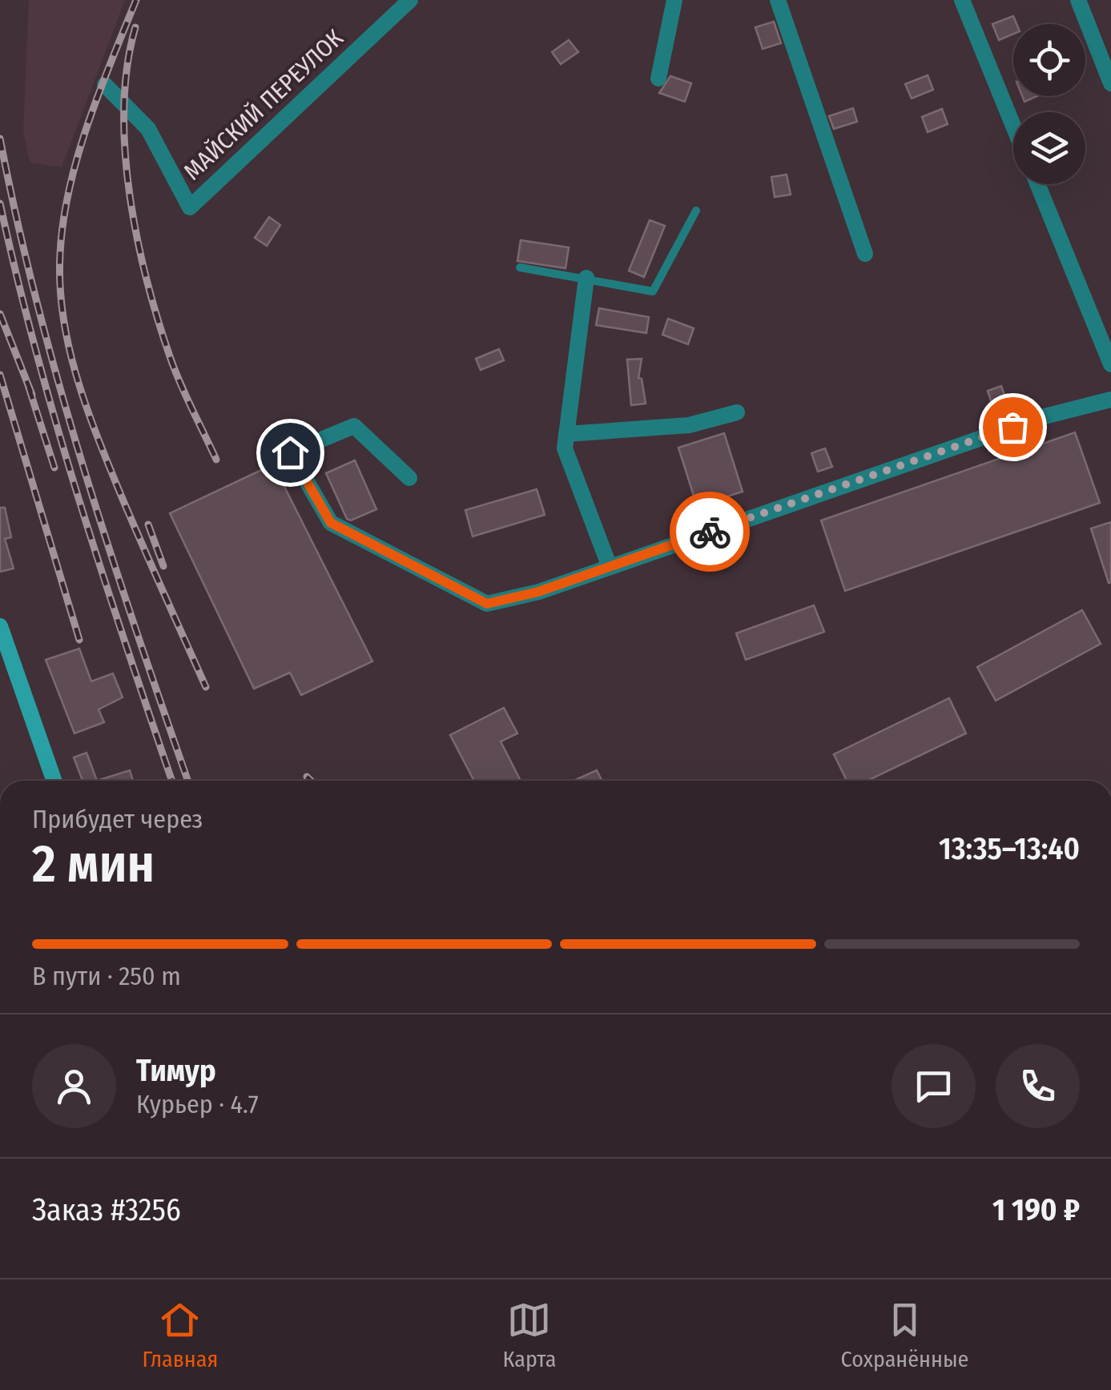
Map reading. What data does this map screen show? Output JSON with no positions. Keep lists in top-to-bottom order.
{
  "streets": {
    "street": ["МАЙСКИЙ ПЕРЕУЛОК"]
  },
  "page": {
    "heading": ["2 мин", "Прибудет через", "13:35–13:40"],
    "panel": [
      "Тимур",
      "Курьер · 4.7",
      "Заказ #3256",
      "1 190 ₽"
    ],
    "bar": "В пути · 250 m",
    "tabs": ["Главная", "Карта", "Сохранённые"]
  }
}
